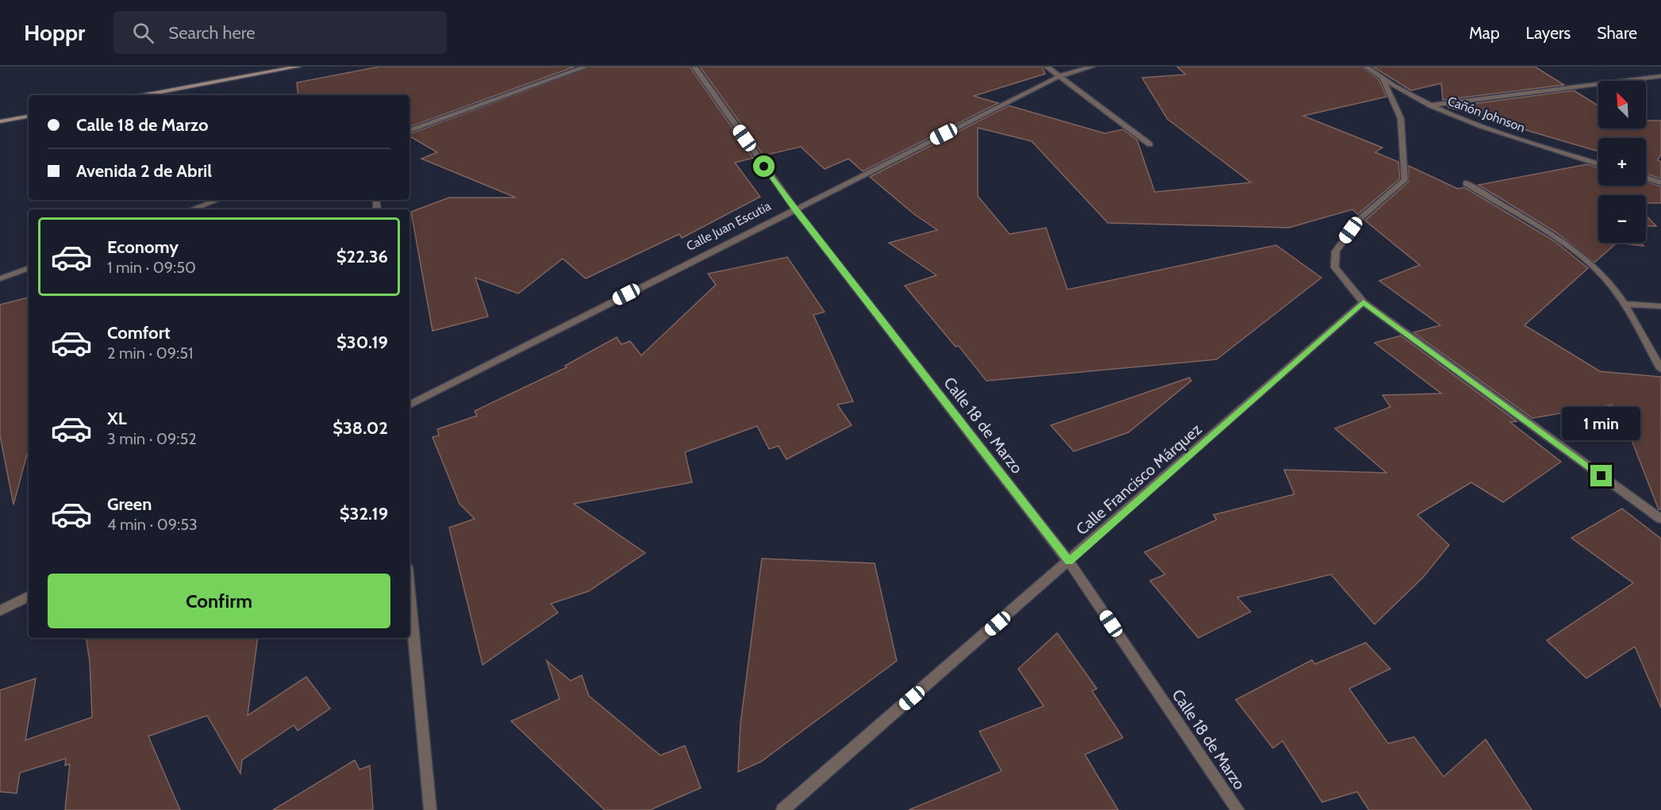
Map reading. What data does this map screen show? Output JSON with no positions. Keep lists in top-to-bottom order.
{
  "streets": {
    "street": [
      "Cañón Johnson",
      "Calle Juan Escutia",
      "Calle 18 de Marzo",
      "Calle Francisco Márquez"
    ]
  },
  "crossings": [
    ["Calle Juan Escutia", "Calle 18 de Marzo"],
    ["Calle 18 de Marzo", "Calle Francisco Márquez"]
  ],
  "north": "top left",
  "page": {
    "header": "Hoppr",
    "search": "Search here",
    "nav": ["Map", "Layers", "Share"],
    "map_buttons": ["+", "−"],
    "banner": ["Calle 18 de Marzo", "Avenida 2 de Abril"],
    "list": [
      {
        "name": "Economy",
        "note": "1 min · 09:50",
        "value": "$22.36"
      },
      {
        "name": "Comfort",
        "note": "2 min · 09:51",
        "value": "$30.19"
      },
      {
        "name": "XL",
        "note": "3 min · 09:52",
        "value": "$38.02"
      },
      {
        "name": "Green",
        "note": "4 min · 09:53",
        "value": "$32.19"
      }
    ],
    "bubble": "1 min",
    "buttons": "Confirm"
  }
}
